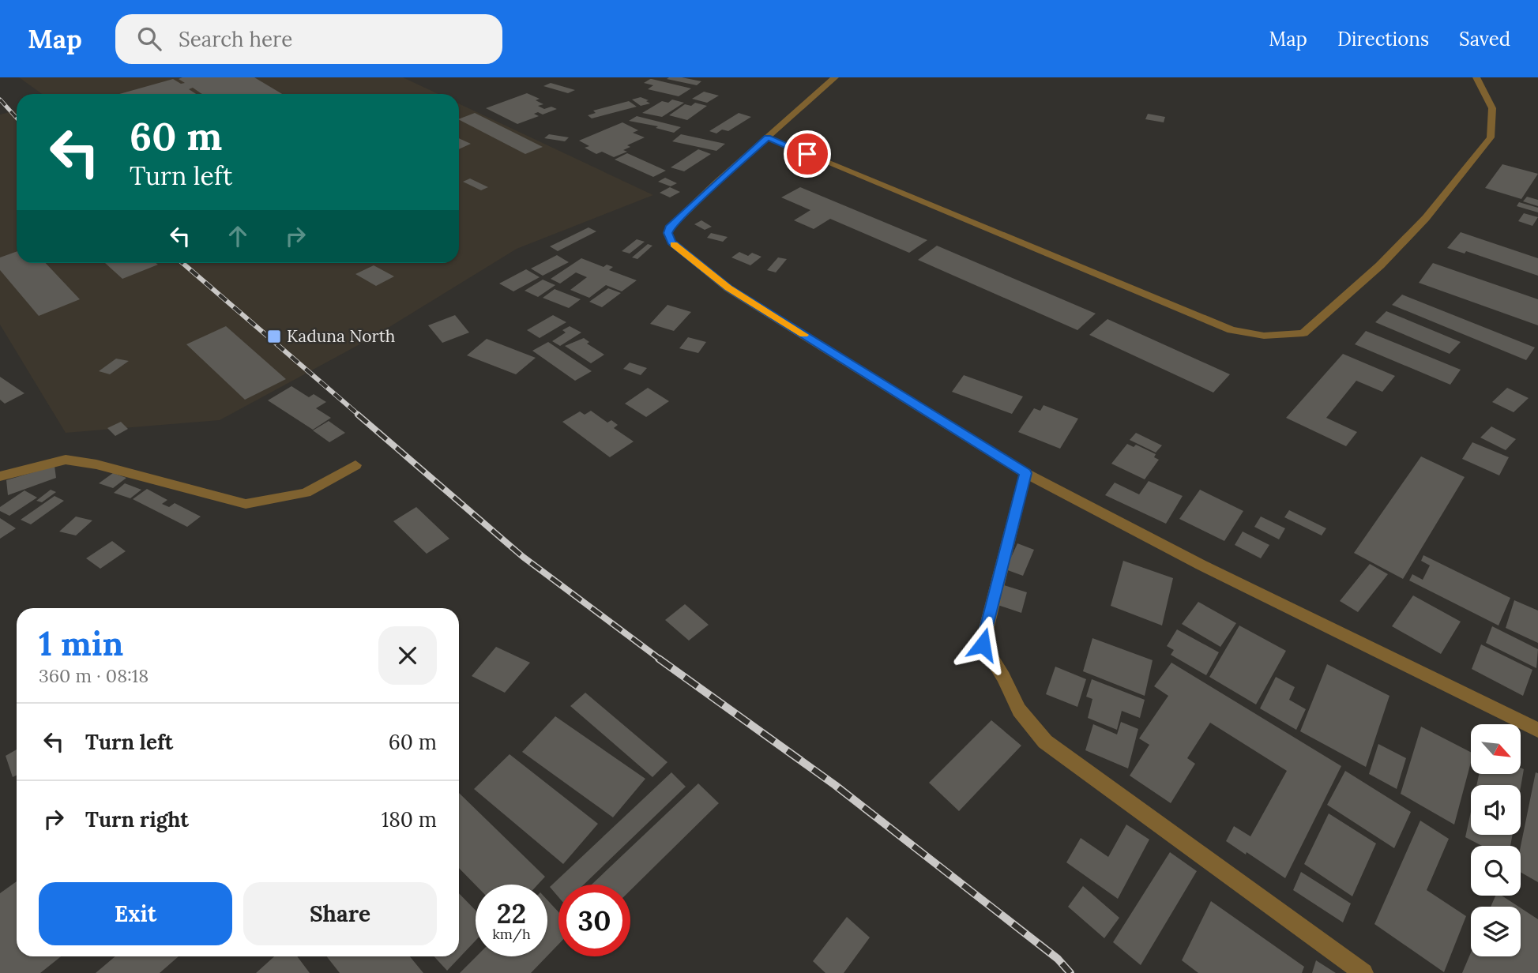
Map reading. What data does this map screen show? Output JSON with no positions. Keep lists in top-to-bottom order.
{
  "places": {
    "transit": ["Kaduna North"]
  },
  "north": "bottom right",
  "page": {
    "header": "Map",
    "search": "Search here",
    "nav": ["Map", "Directions", "Saved"],
    "turn": ["60 m", "Turn left"],
    "heading": ["1 min", "360 m · 08:18"],
    "list": [
      {
        "name": "Turn left",
        "value": "60 m"
      },
      {
        "name": "Turn right",
        "value": "180 m"
      }
    ],
    "buttons": ["Exit", "Share"],
    "speed": "22 km/h",
    "limit": "30"
  }
}
